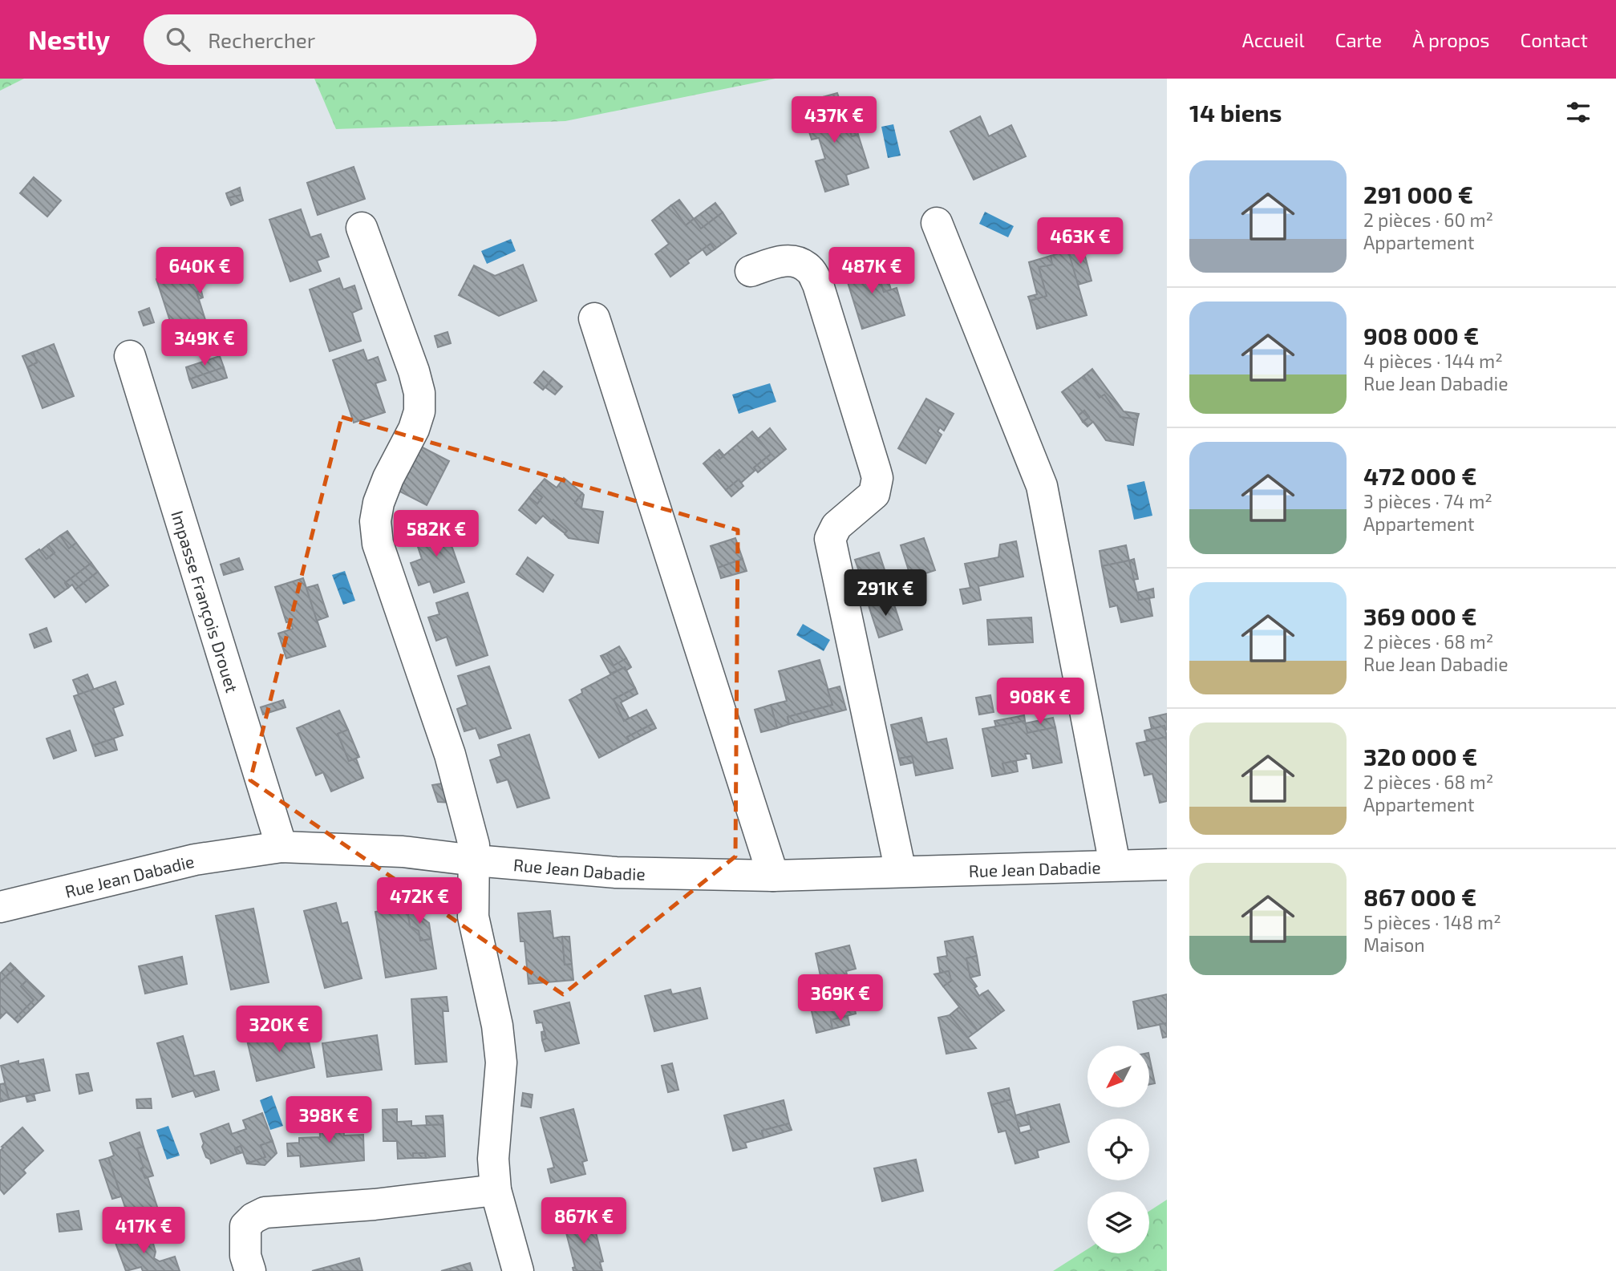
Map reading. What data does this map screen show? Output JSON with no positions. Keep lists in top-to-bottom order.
{
  "streets": {
    "street": ["Impasse François Drouet", "Rue Jean Dabadie"]
  },
  "crossings": [
    ["Impasse François Drouet", "Rue Jean Dabadie"]
  ],
  "north": "bottom left",
  "page": {
    "header": "Nestly",
    "search": "Rechercher",
    "nav": [
      "Accueil",
      "Carte",
      "À propos",
      "Contact"
    ],
    "heading": "14 biens",
    "price": [
      "437K €",
      "463K €",
      "640K €",
      "487K €",
      "349K €",
      "582K €",
      "291K €",
      "908K €",
      "472K €",
      "369K €",
      "320K €",
      "398K €",
      "867K €",
      "417K €"
    ],
    "list": [
      {
        "name": "291 000 €",
        "note": "2 pièces · 60 m² · Appartement"
      },
      {
        "name": "908 000 €",
        "note": "4 pièces · 144 m² · Rue Jean Dabadie"
      },
      {
        "name": "472 000 €",
        "note": "3 pièces · 74 m² · Appartement"
      },
      {
        "name": "369 000 €",
        "note": "2 pièces · 68 m² · Rue Jean Dabadie"
      },
      {
        "name": "320 000 €",
        "note": "2 pièces · 68 m² · Appartement"
      },
      {
        "name": "867 000 €",
        "note": "5 pièces · 148 m² · Maison"
      }
    ]
  }
}
